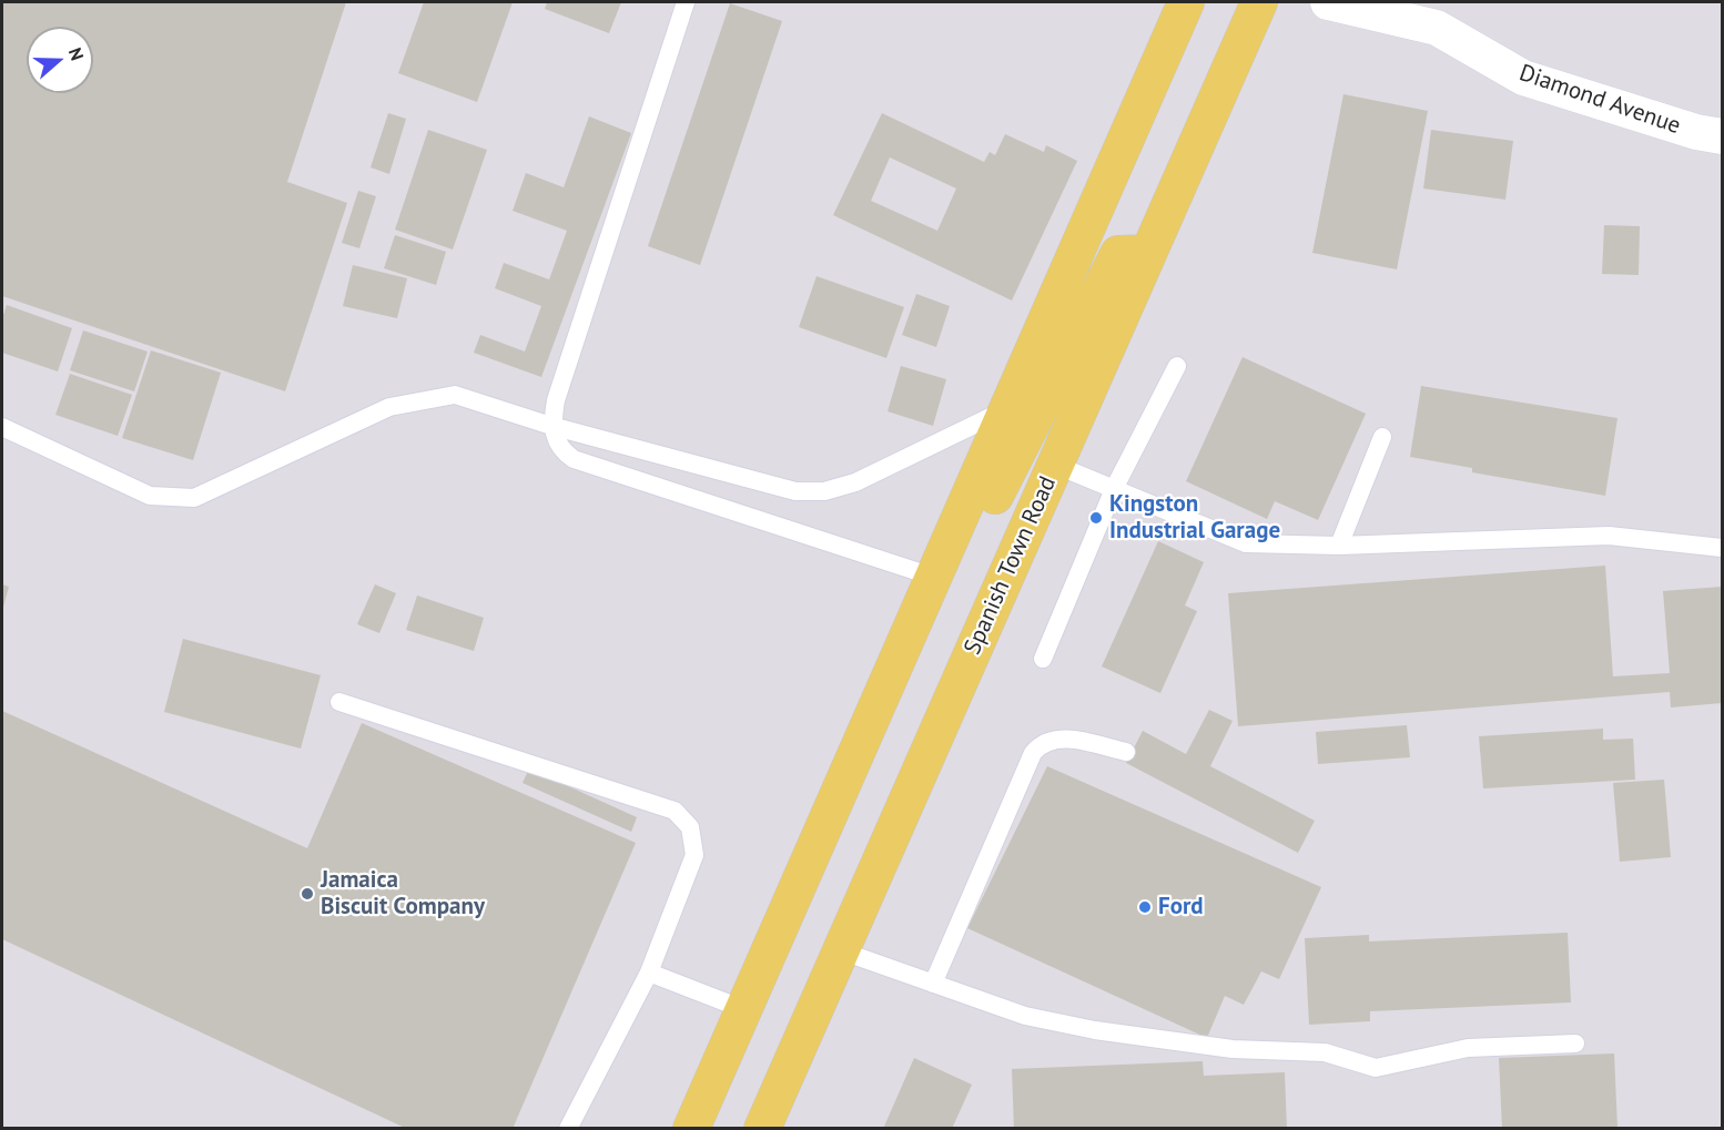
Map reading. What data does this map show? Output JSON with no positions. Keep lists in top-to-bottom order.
{
  "streets": {
    "highway": ["Spanish Town Road"],
    "street": ["Diamond Avenue"]
  },
  "places": ["Kingston Industrial Garage", "Jamaica Biscuit Company", "Ford"],
  "north": "right"
}
